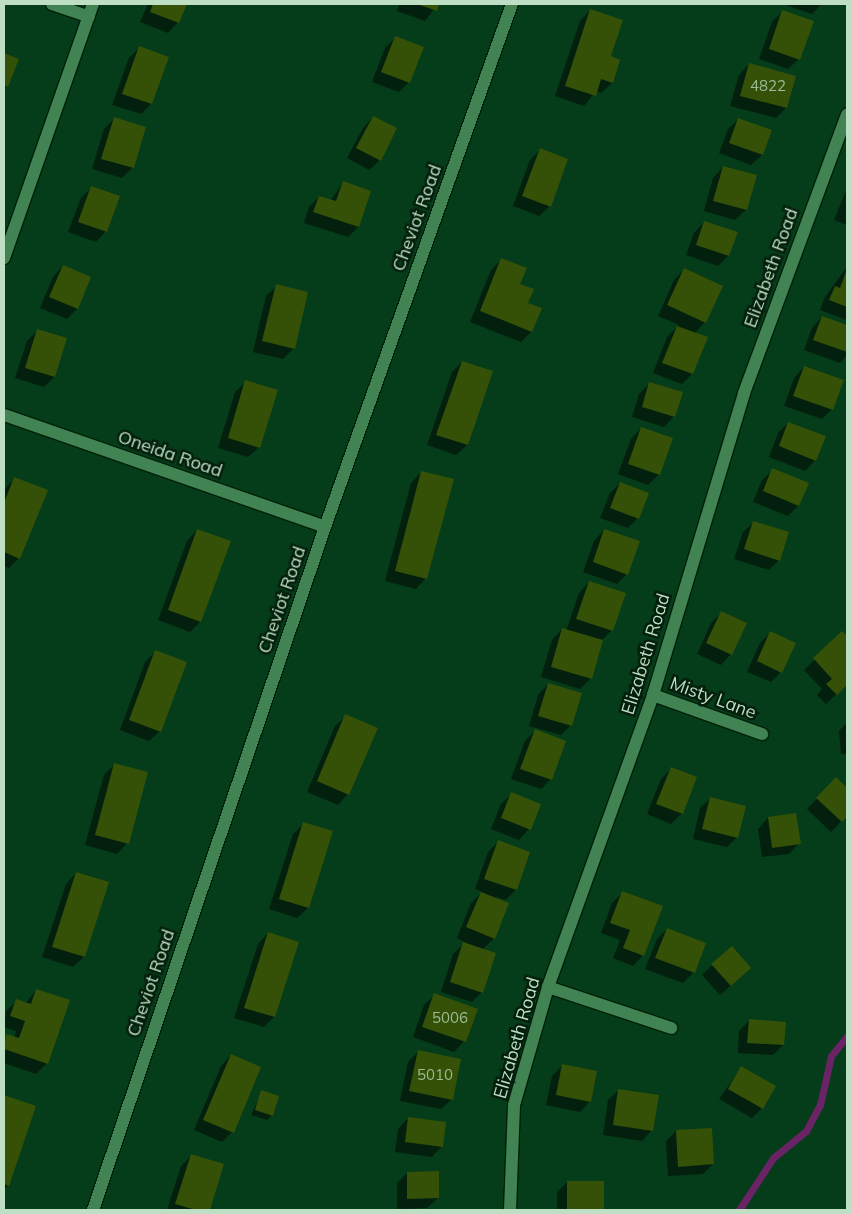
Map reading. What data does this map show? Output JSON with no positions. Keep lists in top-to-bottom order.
{
  "streets": {
    "street": [
      "Cheviot Road",
      "Elizabeth Road",
      "Oneida Road",
      "Misty Lane"
    ]
  },
  "crossings": [
    ["Cheviot Road", "Oneida Road"],
    ["Elizabeth Road", "Misty Lane"]
  ],
  "house_numbers": ["4822", "5006", "5010"]
}
